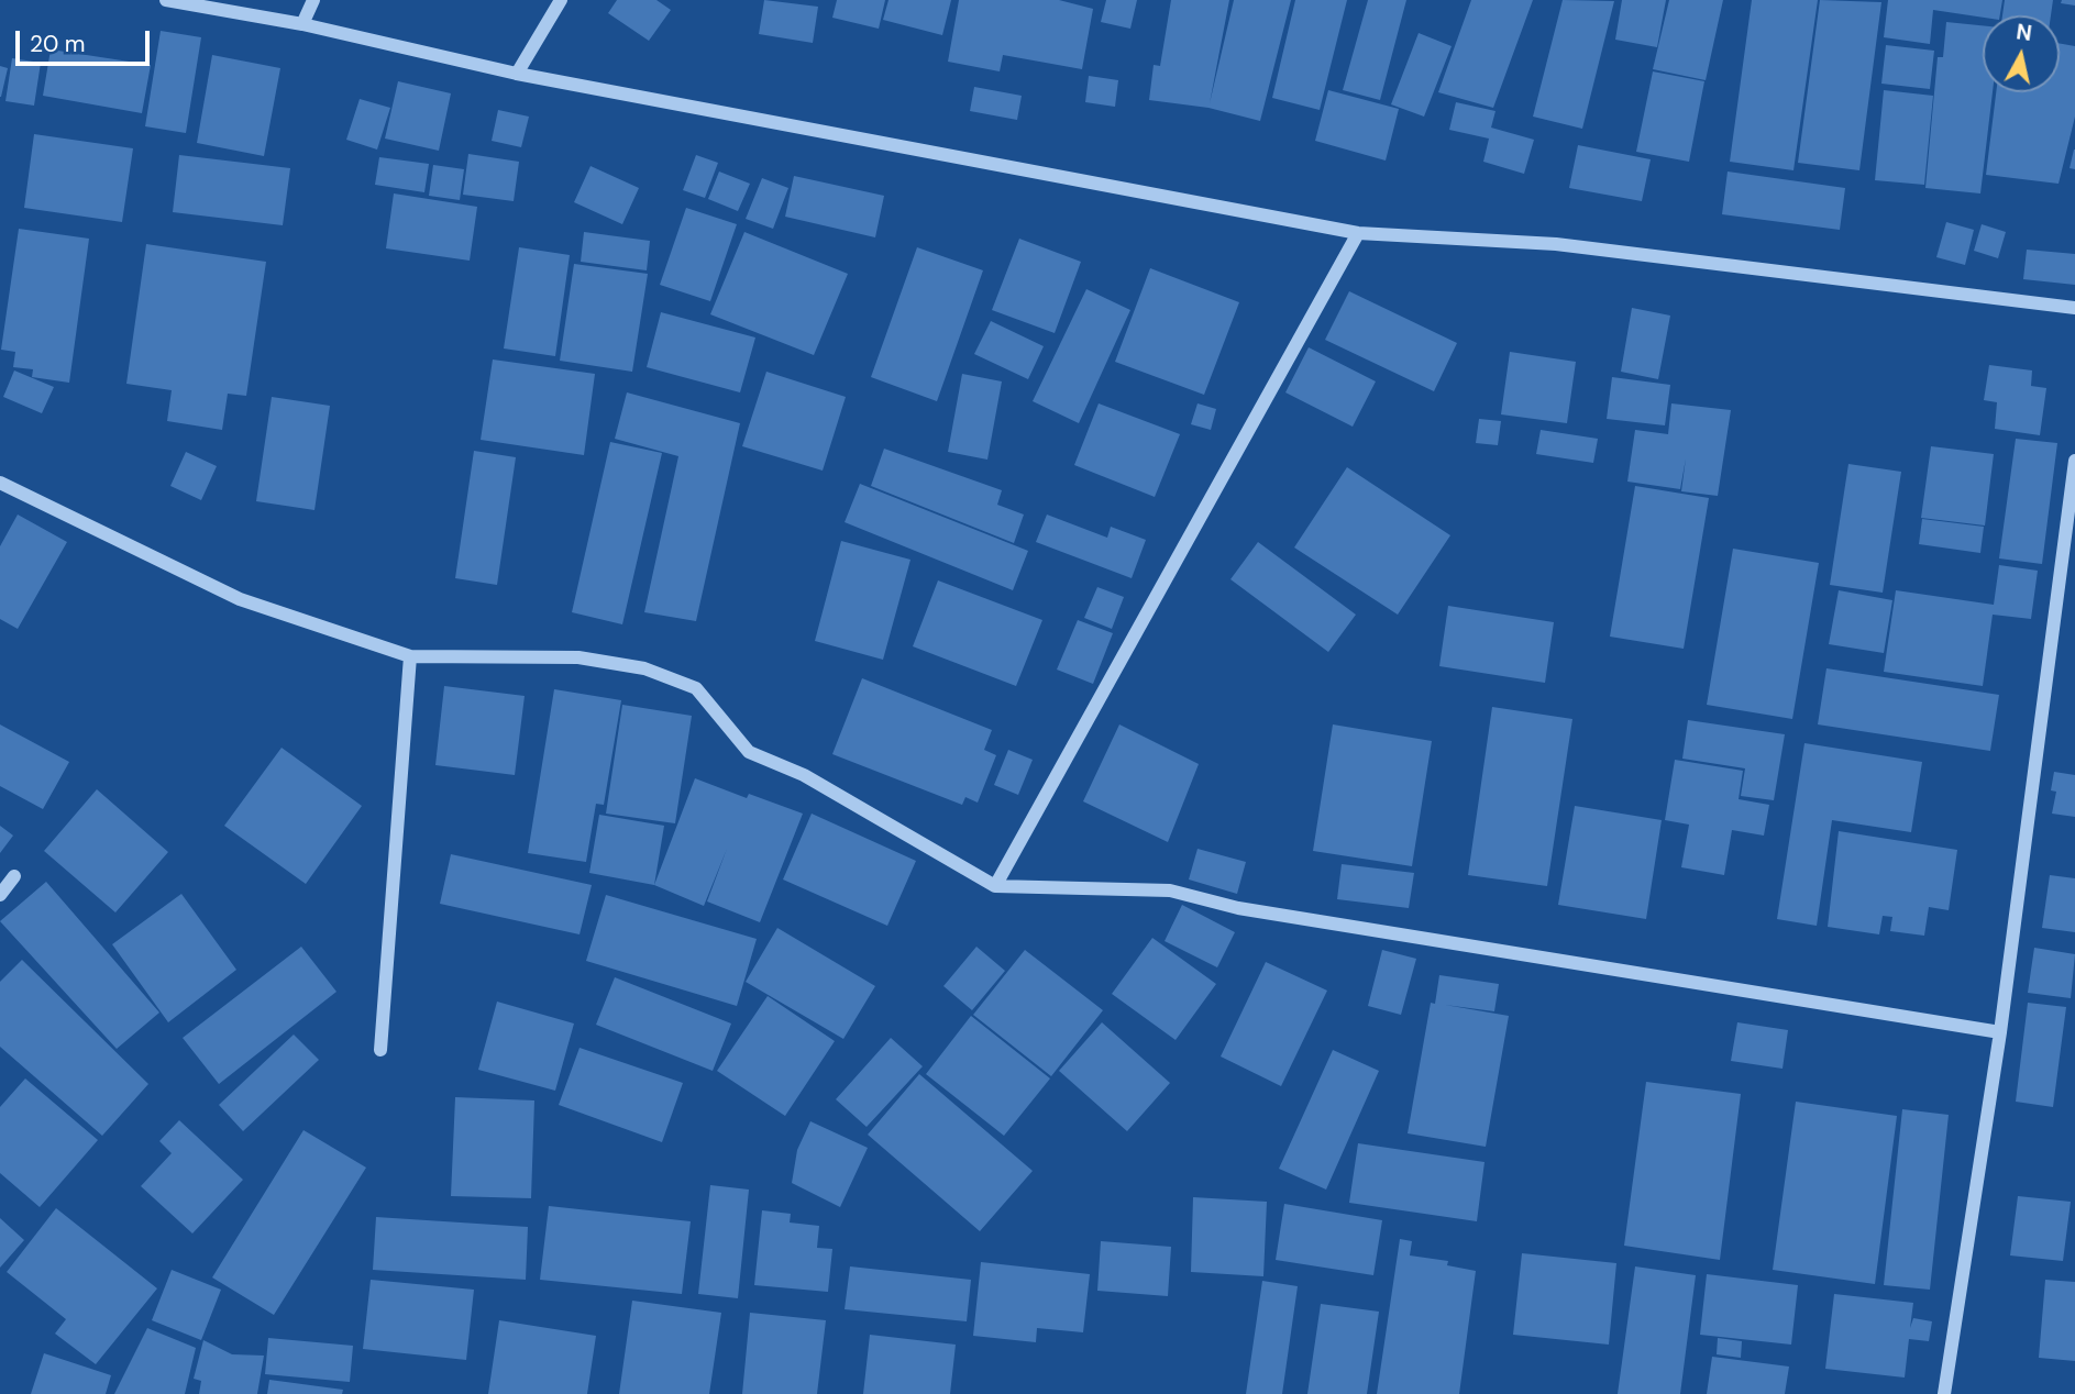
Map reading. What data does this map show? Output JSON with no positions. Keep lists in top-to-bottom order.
{
  "scale_bar": "20 m",
  "north": "top"
}
